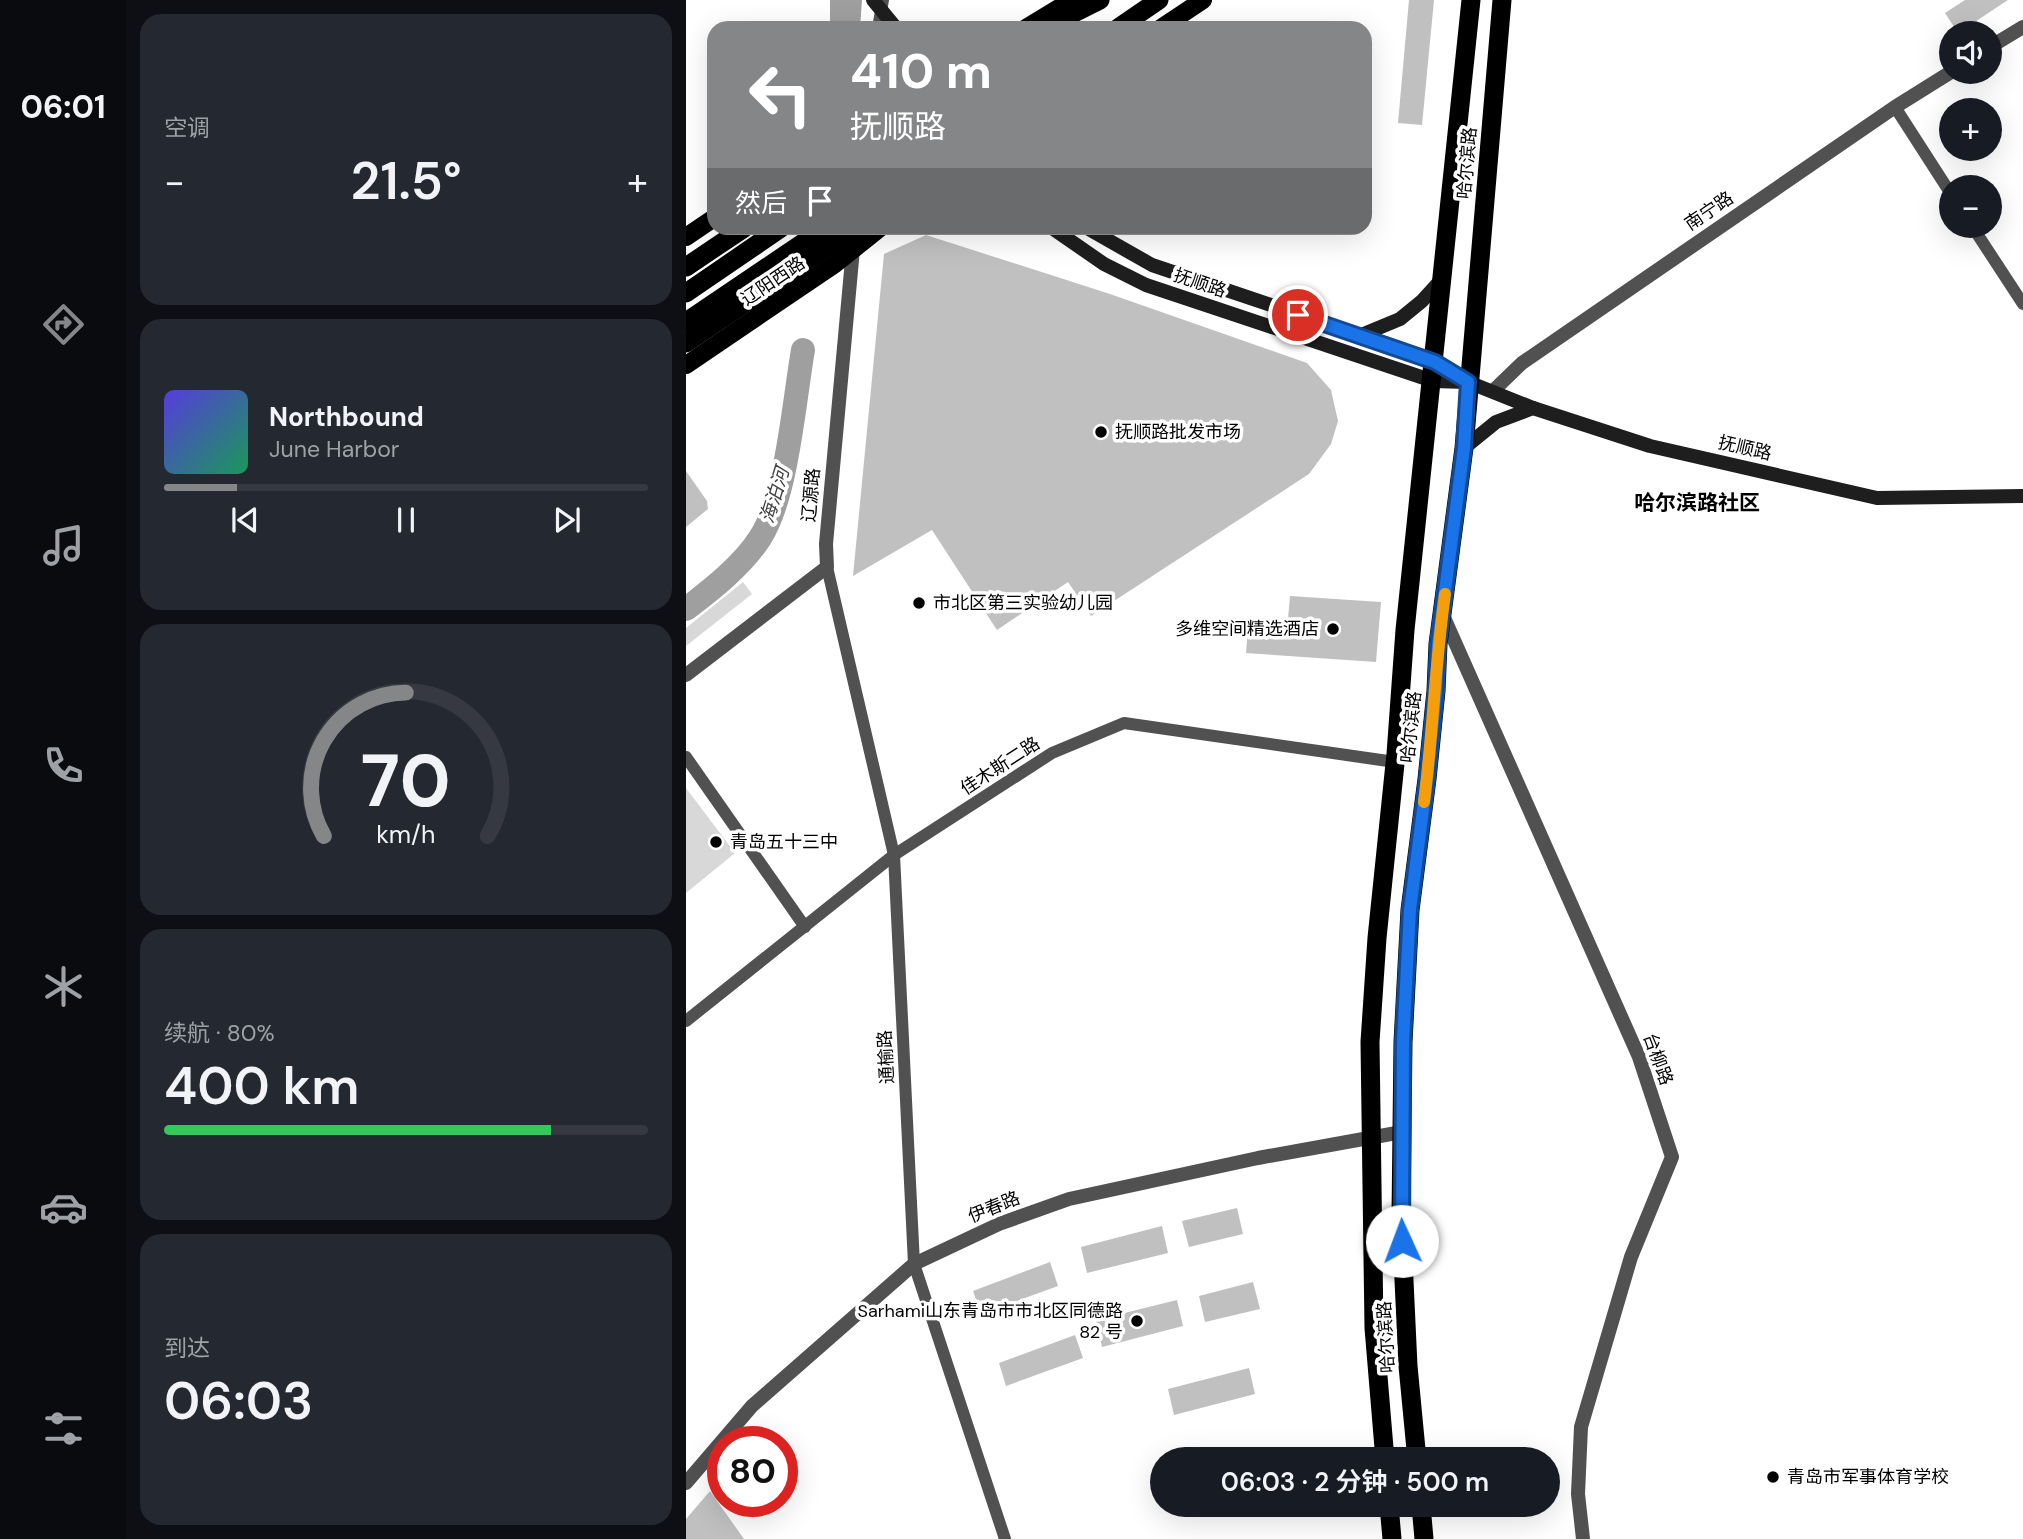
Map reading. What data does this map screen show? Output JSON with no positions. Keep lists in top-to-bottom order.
{
  "streets": {
    "highway": ["哈尔滨路"],
    "main road": ["辽阳西路", "抚顺路"],
    "street": [
      "南宁路",
      "辽源路",
      "佳木斯二路",
      "通榆路",
      "台柳路",
      "伊春路"
    ]
  },
  "crossings": [
    ["哈尔滨路", "抚顺路"],
    ["哈尔滨路", "佳木斯二路"],
    ["哈尔滨路", "台柳路"],
    ["哈尔滨路", "伊春路"],
    ["南宁路", "抚顺路"],
    ["辽阳西路", "辽源路"],
    ["辽源路", "通榆路"],
    ["佳木斯二路", "通榆路"],
    ["通榆路", "伊春路"]
  ],
  "districts": ["哈尔滨路社区"],
  "water": ["海泊河"],
  "places": [
    "抚顺路批发市场",
    "市北区第三实验幼儿园",
    "多维空间精选酒店",
    "青岛五十三中",
    "Sarhami山东青岛市市北区同德路 82 号",
    "青岛市军事体育学校"
  ],
  "page": {
    "tabs": "06:01",
    "tile": [
      "空调",
      ["续航 · 80%", "400 km"],
      ["到达", "06:03"]
    ],
    "map_buttons": ["+", "−"],
    "turn": ["410 m", "抚顺路"],
    "heat": ["−", "21.5°", "+"],
    "then": "然后",
    "song": ["Northbound", "June Harbor"],
    "limit": "80",
    "trip": "06:03 · 2 分钟 · 500 m",
    "gauge": ["70", "km/h"]
  }
}
